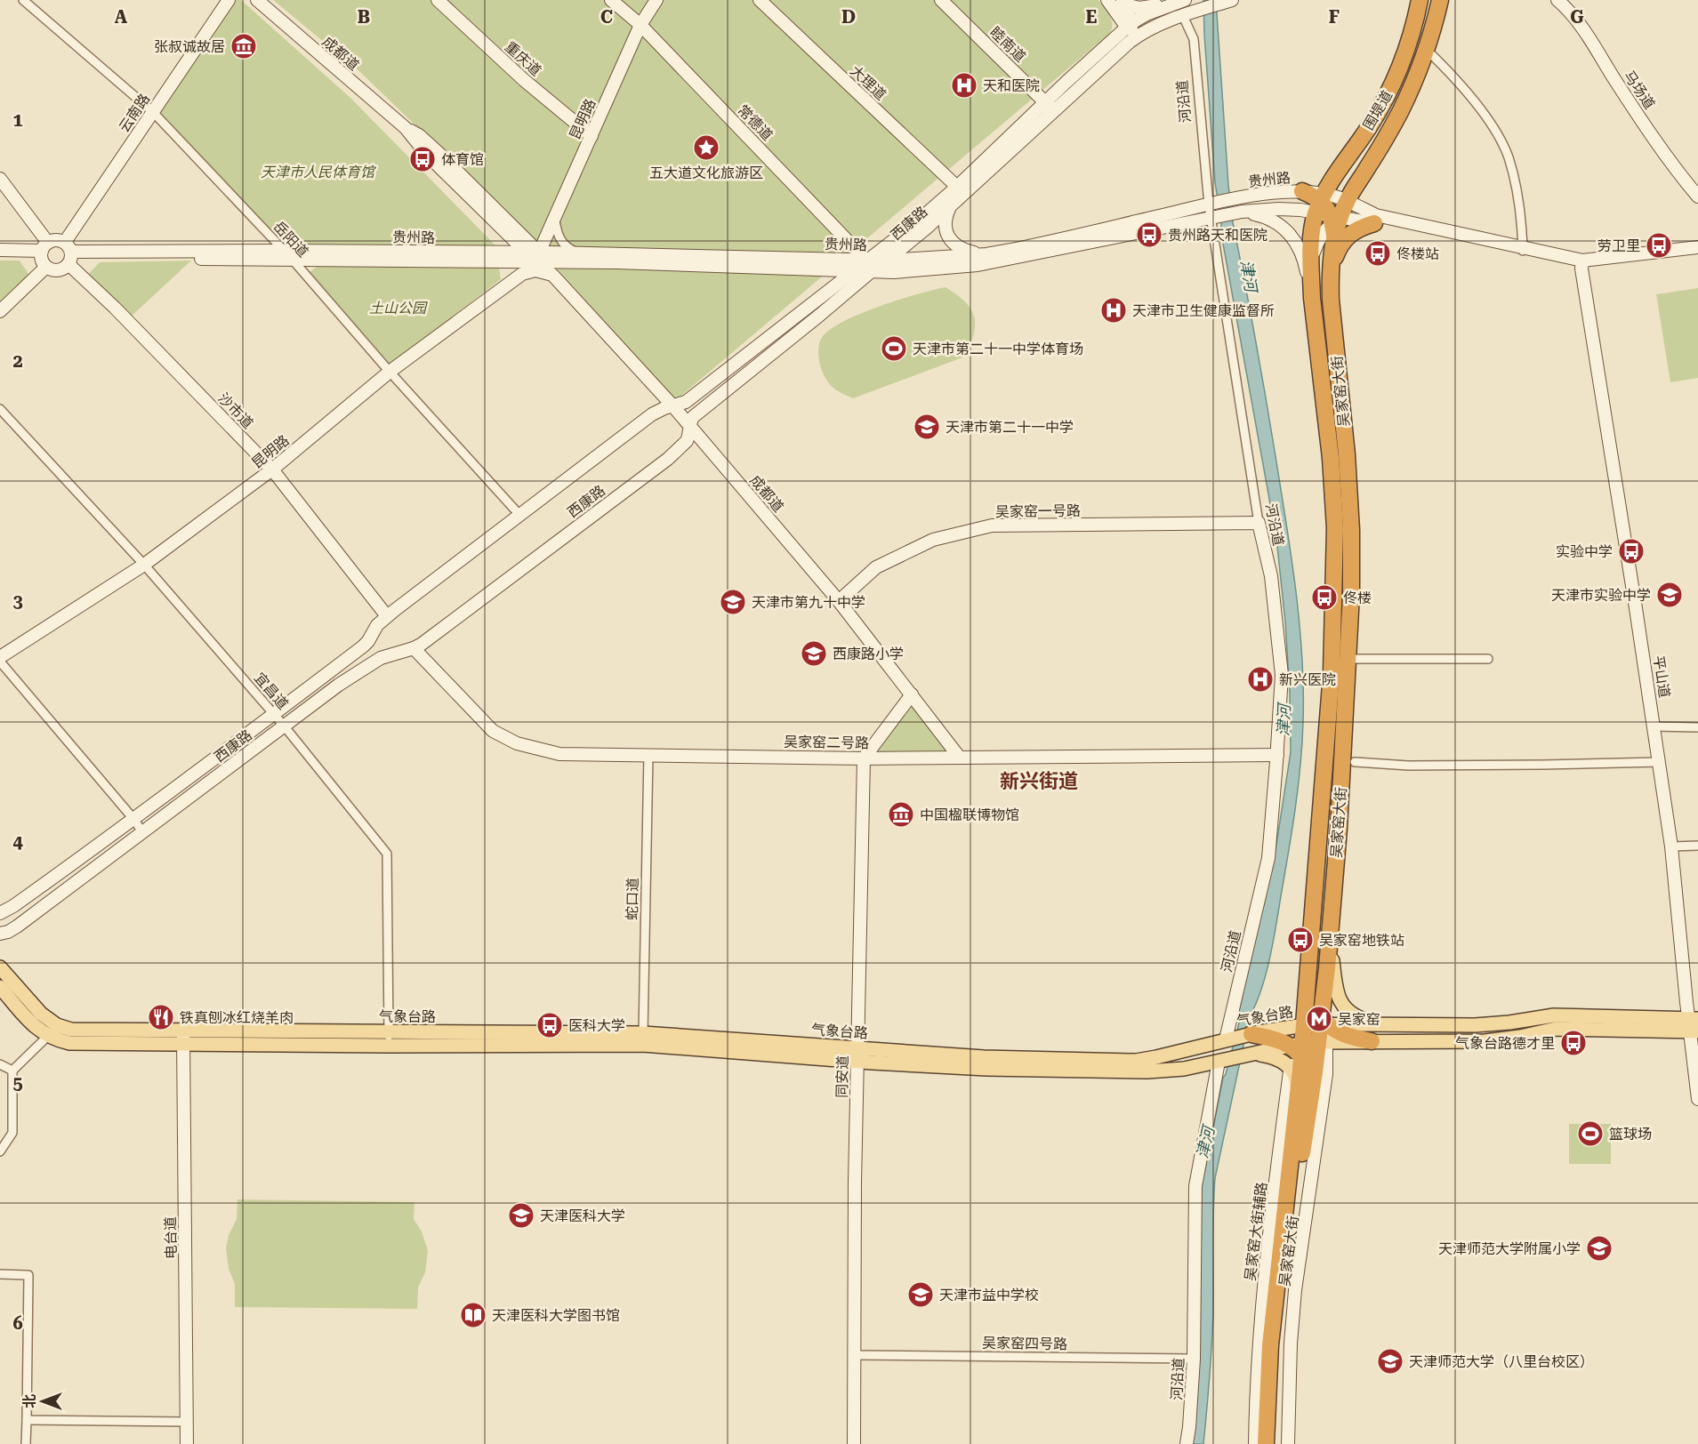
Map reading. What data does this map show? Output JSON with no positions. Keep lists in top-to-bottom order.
{
  "streets": {
    "highway": ["围堤道", "吴家窑大街"],
    "main road": ["气象台路"],
    "street": [
      "睦南道",
      "成都道",
      "重庆道",
      "大理道",
      "马场道",
      "河沿道",
      "云南路",
      "昆明路",
      "常德道",
      "贵州路",
      "西康路",
      "岳阳道",
      "沙市道",
      "吴家窑一号路",
      "平山道",
      "宜昌道",
      "吴家窑二号路",
      "蛇口道",
      "同安道",
      "吴家窑大街辅路",
      "电台道",
      "吴家窑四号路"
    ]
  },
  "crossings": [
    ["睦南道", "西康路"],
    ["成都道", "昆明路"],
    ["成都道", "贵州路"],
    ["成都道", "西康路"],
    ["成都道", "吴家窑一号路"],
    ["成都道", "吴家窑二号路"],
    ["重庆道", "昆明路"],
    ["大理道", "西康路"],
    ["河沿道", "贵州路"],
    ["河沿道", "吴家窑一号路"],
    ["河沿道", "吴家窑二号路"],
    ["河沿道", "气象台路"],
    ["河沿道", "吴家窑四号路"],
    ["围堤道", "贵州路"],
    ["围堤道", "吴家窑大街"],
    ["云南路", "贵州路"],
    ["云南路", "岳阳道"],
    ["云南路", "沙市道"],
    ["昆明路", "常德道"],
    ["昆明路", "贵州路"],
    ["昆明路", "岳阳道"],
    ["昆明路", "沙市道"],
    ["昆明路", "宜昌道"],
    ["常德道", "贵州路"],
    ["常德道", "西康路"],
    ["贵州路", "西康路"],
    ["贵州路", "岳阳道"],
    ["贵州路", "吴家窑大街"],
    ["贵州路", "沙市道"],
    ["贵州路", "平山道"],
    ["西康路", "岳阳道"],
    ["西康路", "沙市道"],
    ["西康路", "宜昌道"],
    ["西康路", "吴家窑二号路"],
    ["吴家窑大街", "气象台路"],
    ["吴家窑大街", "吴家窑大街辅路"],
    ["平山道", "气象台路"],
    ["宜昌道", "气象台路"],
    ["吴家窑二号路", "蛇口道"],
    ["吴家窑二号路", "同安道"],
    ["蛇口道", "气象台路"],
    ["气象台路", "同安道"],
    ["气象台路", "吴家窑大街辅路"],
    ["气象台路", "电台道"],
    ["同安道", "吴家窑四号路"]
  ],
  "districts": ["新兴街道"],
  "water": ["津河"],
  "parks": ["天津市人民体育馆", "土山公园"],
  "places": {
    "museum": ["张叔诚故居", "中国楹联博物馆"],
    "hospital": ["天和医院", "天津市卫生健康监督所", "新兴医院"],
    "place": ["五大道文化旅游区"],
    "bus stop": [
      "体育馆",
      "贵州路天和医院",
      "劳卫里",
      "佟楼站",
      "实验中学",
      "佟楼",
      "吴家窑地铁站",
      "医科大学",
      "气象台路德才里"
    ],
    "sports": ["天津市第二十一中学体育场", "篮球场"],
    "school or university": [
      "天津市第二十一中学",
      "天津市实验中学",
      "天津市第九十中学",
      "西康路小学",
      "天津医科大学",
      "天津师范大学附属小学",
      "天津市益中学校",
      "天津师范大学（八里台校区）"
    ],
    "restaurant": ["铁真刨冰红烧羊肉"],
    "metro station": ["吴家窑"],
    "library": ["天津医科大学图书馆"]
  },
  "north": "left",
  "grid": {
    "columns": [
      "A",
      "B",
      "C",
      "D",
      "E",
      "F",
      "G"
    ],
    "rows": [
      "1",
      "2",
      "3",
      "4",
      "5",
      "6"
    ]
  }
}
